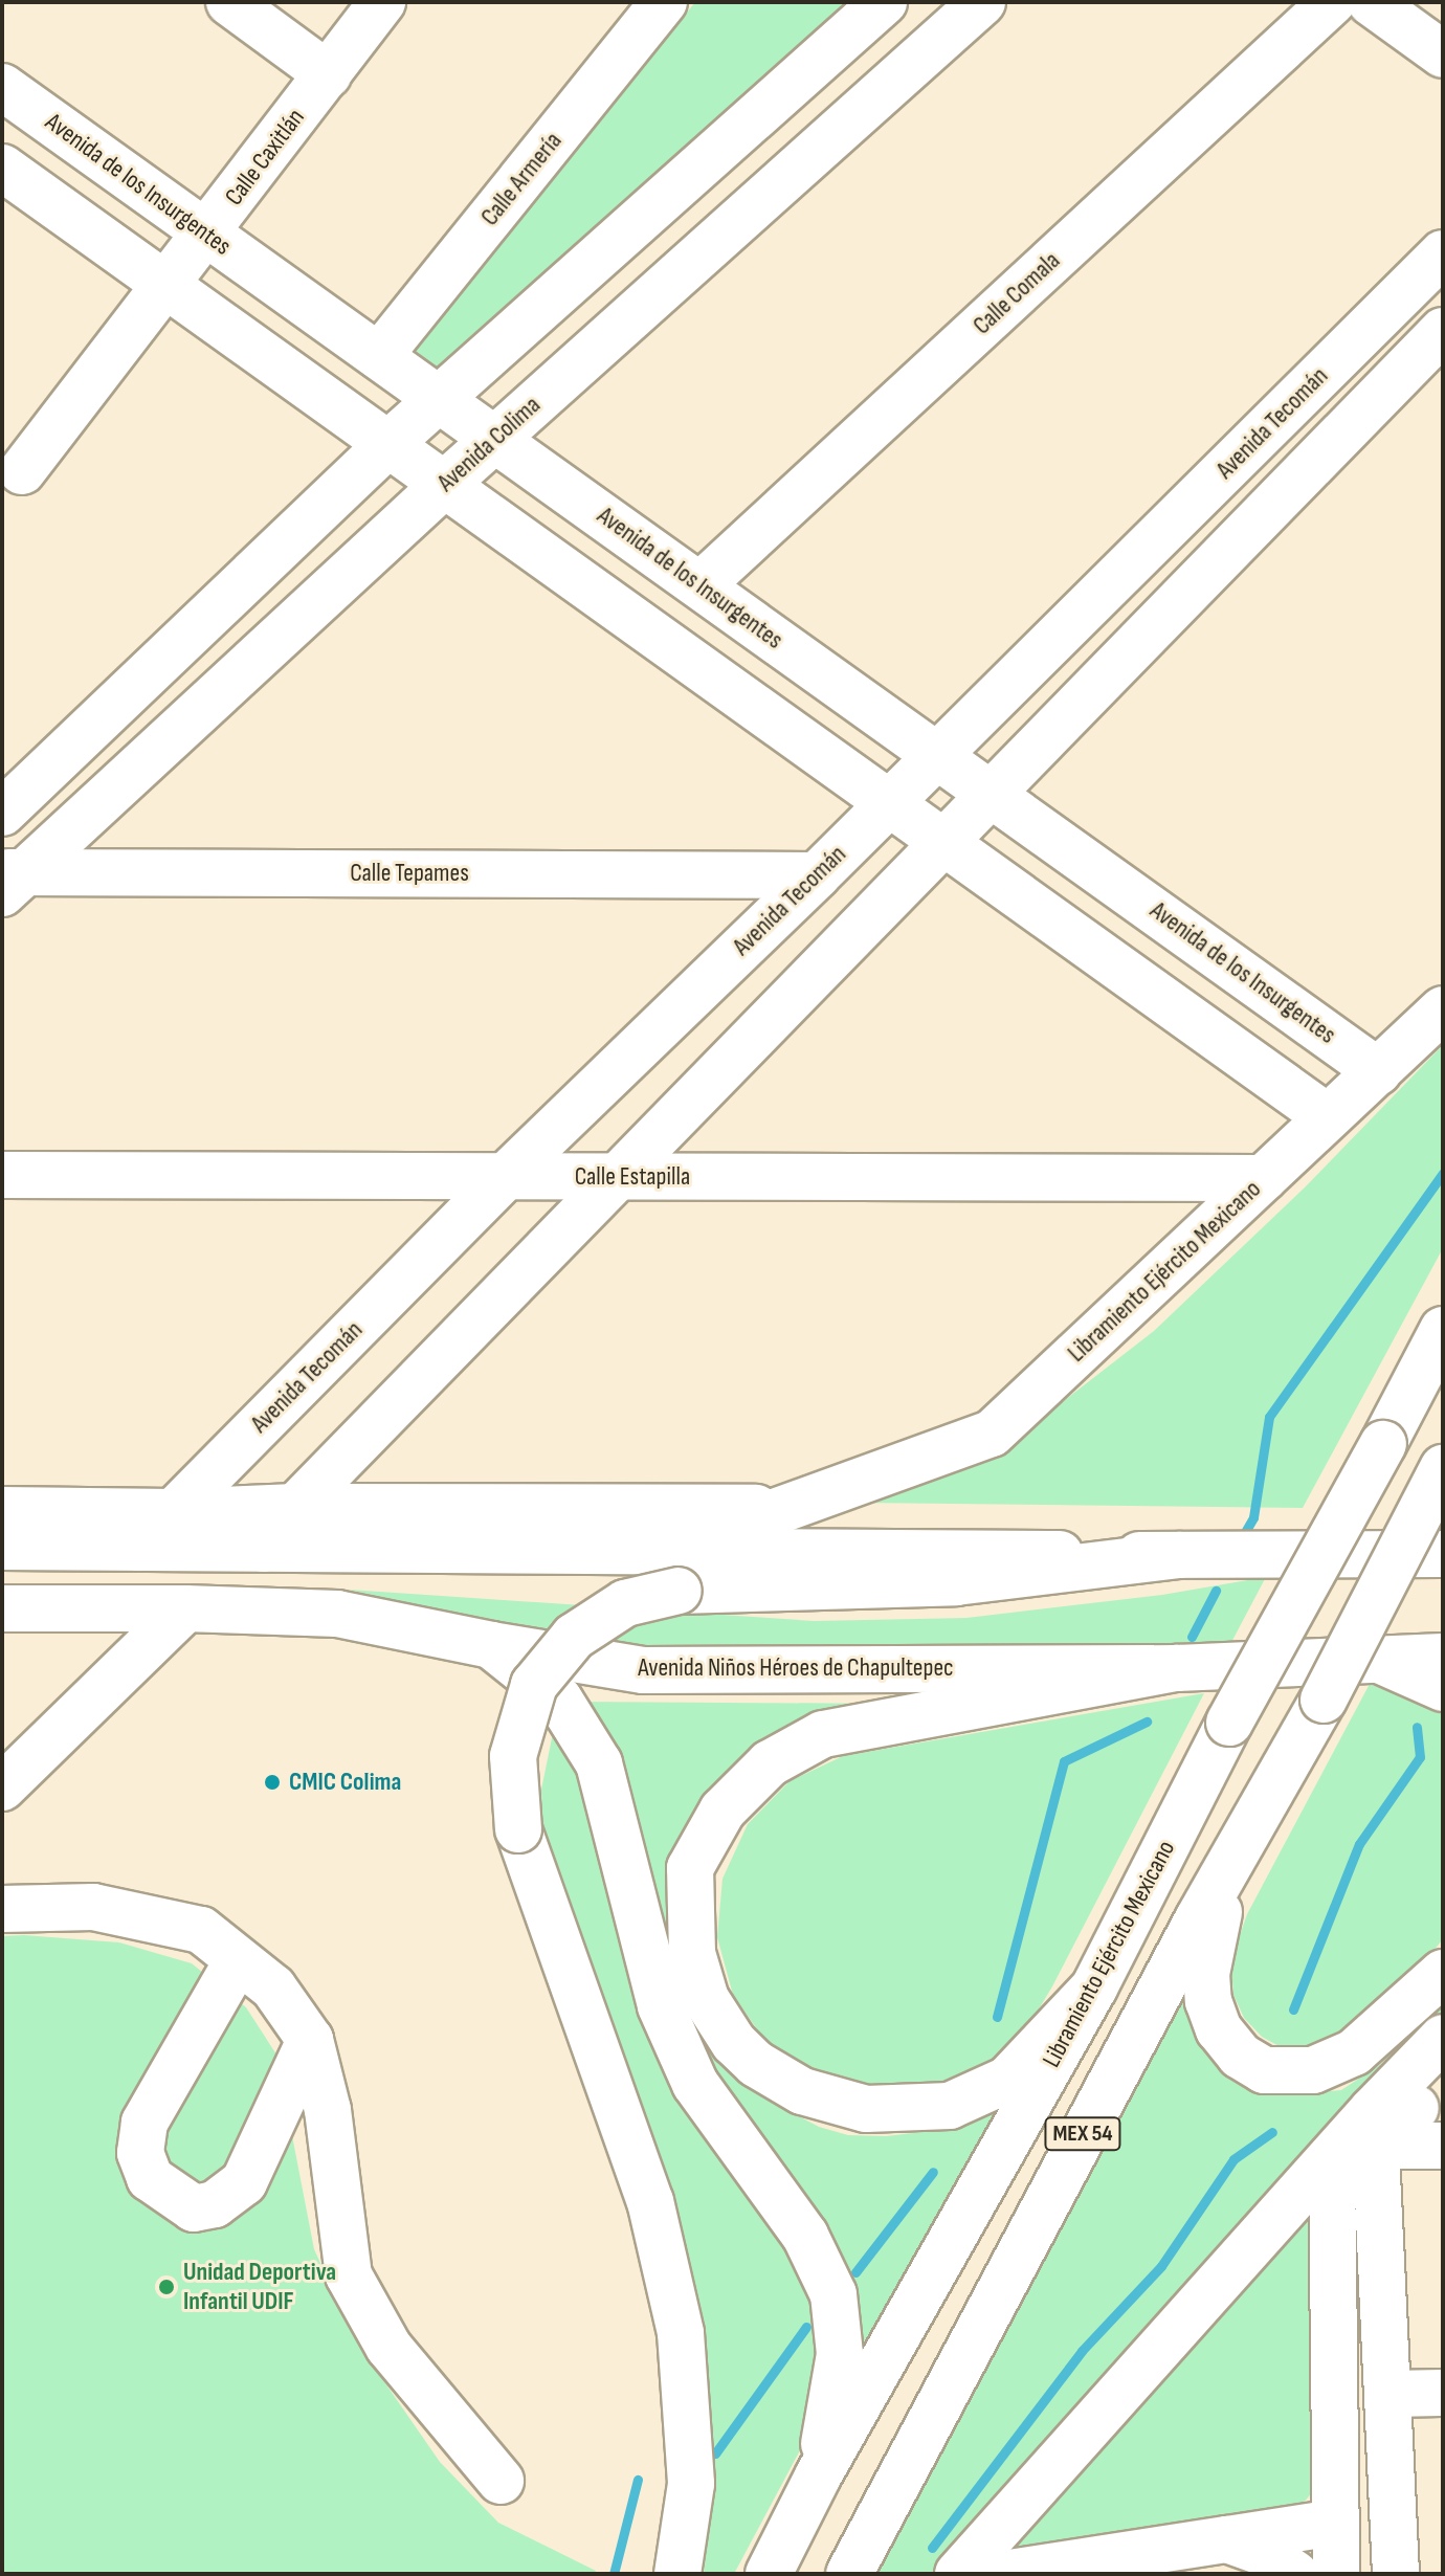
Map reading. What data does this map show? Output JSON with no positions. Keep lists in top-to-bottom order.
{
  "streets": {
    "main road": [
      "Calle Caxitlán",
      "Calle Armería",
      "Avenida de los Insurgentes",
      "Calle Comala",
      "Avenida Tecomán",
      "Avenida Colima",
      "Calle Tepames",
      "Calle Estapilla",
      "Libramiento Ejército Mexicano",
      "Avenida Niños Héroes de Chapultepec",
      "MEX 54"
    ]
  },
  "crossings": [
    ["Calle Caxitlán", "Avenida de los Insurgentes"],
    ["Calle Armería", "Avenida de los Insurgentes"],
    ["Avenida de los Insurgentes", "Calle Comala"],
    ["Avenida de los Insurgentes", "Avenida Tecomán"],
    ["Avenida de los Insurgentes", "Avenida Colima"],
    ["Avenida de los Insurgentes", "Libramiento Ejército Mexicano"],
    ["Avenida Tecomán", "Calle Tepames"],
    ["Avenida Tecomán", "Calle Estapilla"],
    ["Avenida Colima", "Calle Tepames"],
    ["Calle Estapilla", "Libramiento Ejército Mexicano"]
  ],
  "places": ["CMIC Colima", "Unidad Deportiva Infantil UDIF"]
}
